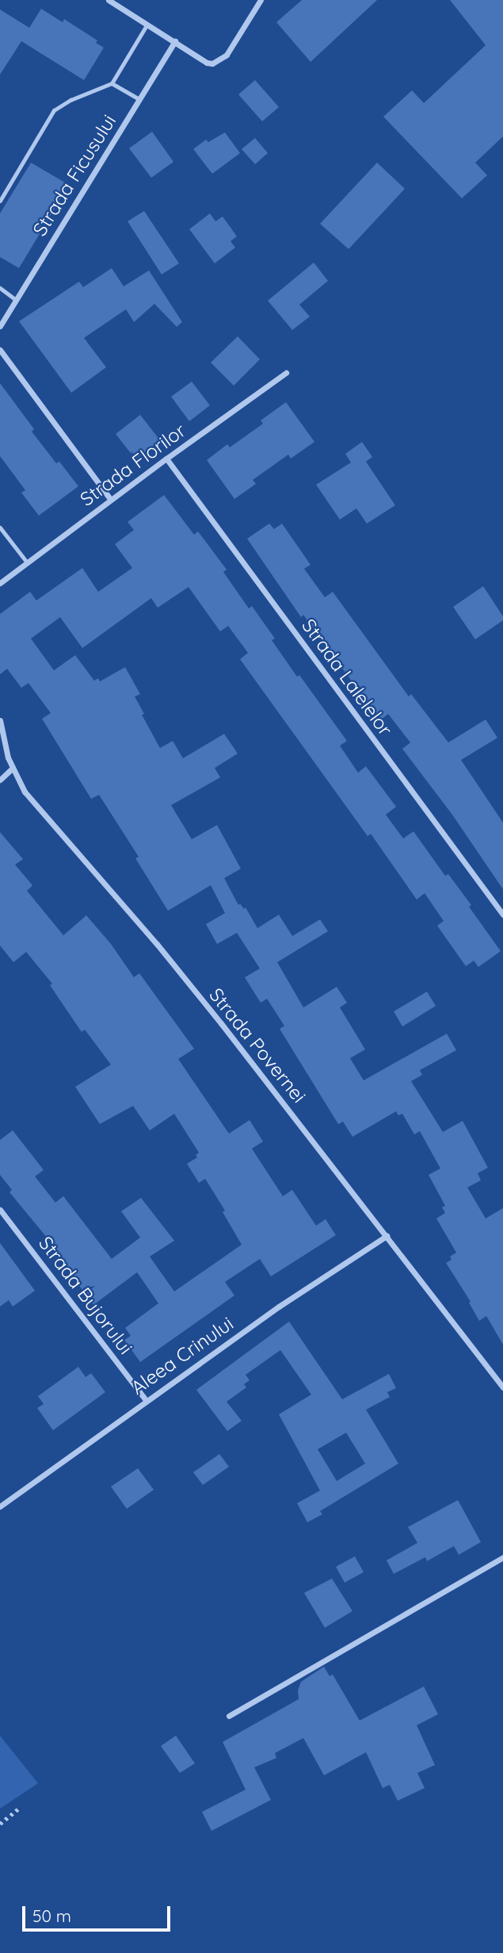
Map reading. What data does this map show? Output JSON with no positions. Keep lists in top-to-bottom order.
{
  "streets": {
    "street": [
      "Strada Ficusului",
      "Strada Florilor",
      "Strada Lalelelor",
      "Strada Povernei",
      "Strada Bujorului",
      "Aleea Crinului"
    ]
  },
  "crossings": [
    ["Strada Florilor", "Strada Lalelelor"],
    ["Strada Povernei", "Aleea Crinului"],
    ["Strada Bujorului", "Aleea Crinului"]
  ],
  "scale_bar": "50 m"
}
